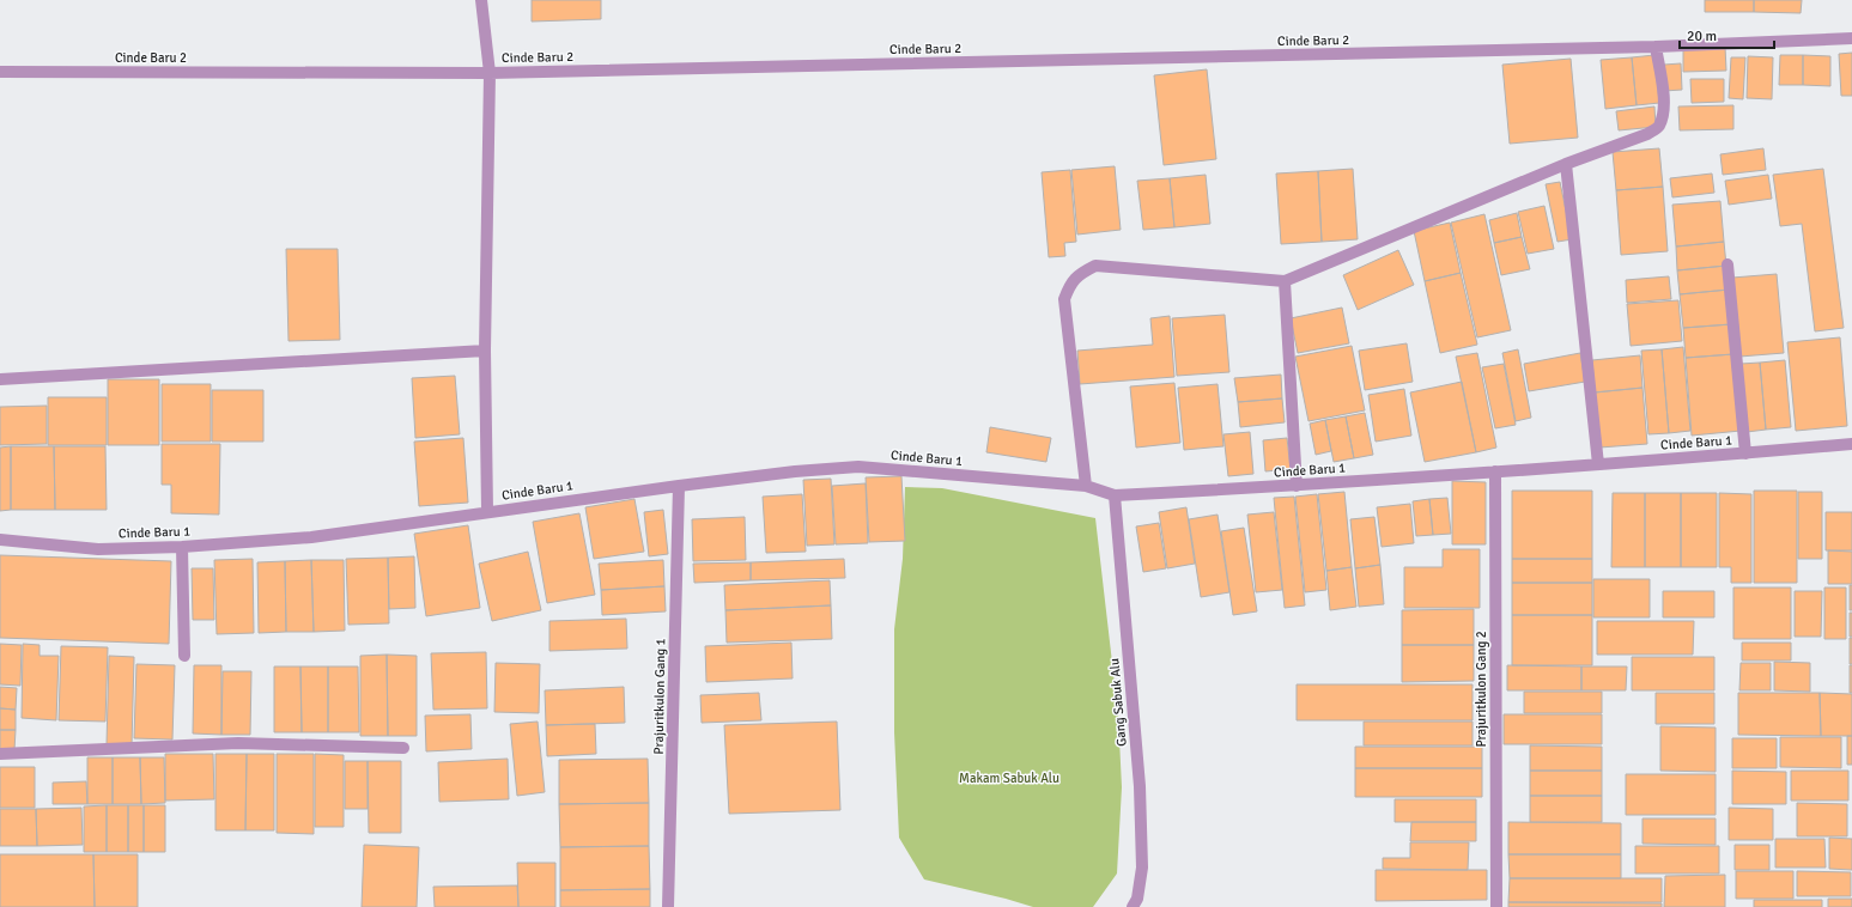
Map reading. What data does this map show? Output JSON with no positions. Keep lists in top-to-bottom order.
{
  "streets": {
    "street": [
      "Cinde Baru 2",
      "Cinde Baru 1",
      "Prajuritkulon Gang 2",
      "Prajuritkulon Gang 1",
      "Gang Sabuk Alu"
    ]
  },
  "crossings": [
    ["Cinde Baru 1", "Prajuritkulon Gang 2"],
    ["Cinde Baru 1", "Prajuritkulon Gang 1"],
    ["Cinde Baru 1", "Gang Sabuk Alu"]
  ],
  "parks": ["Makam Sabuk Alu"],
  "scale_bar": "20 m"
}
